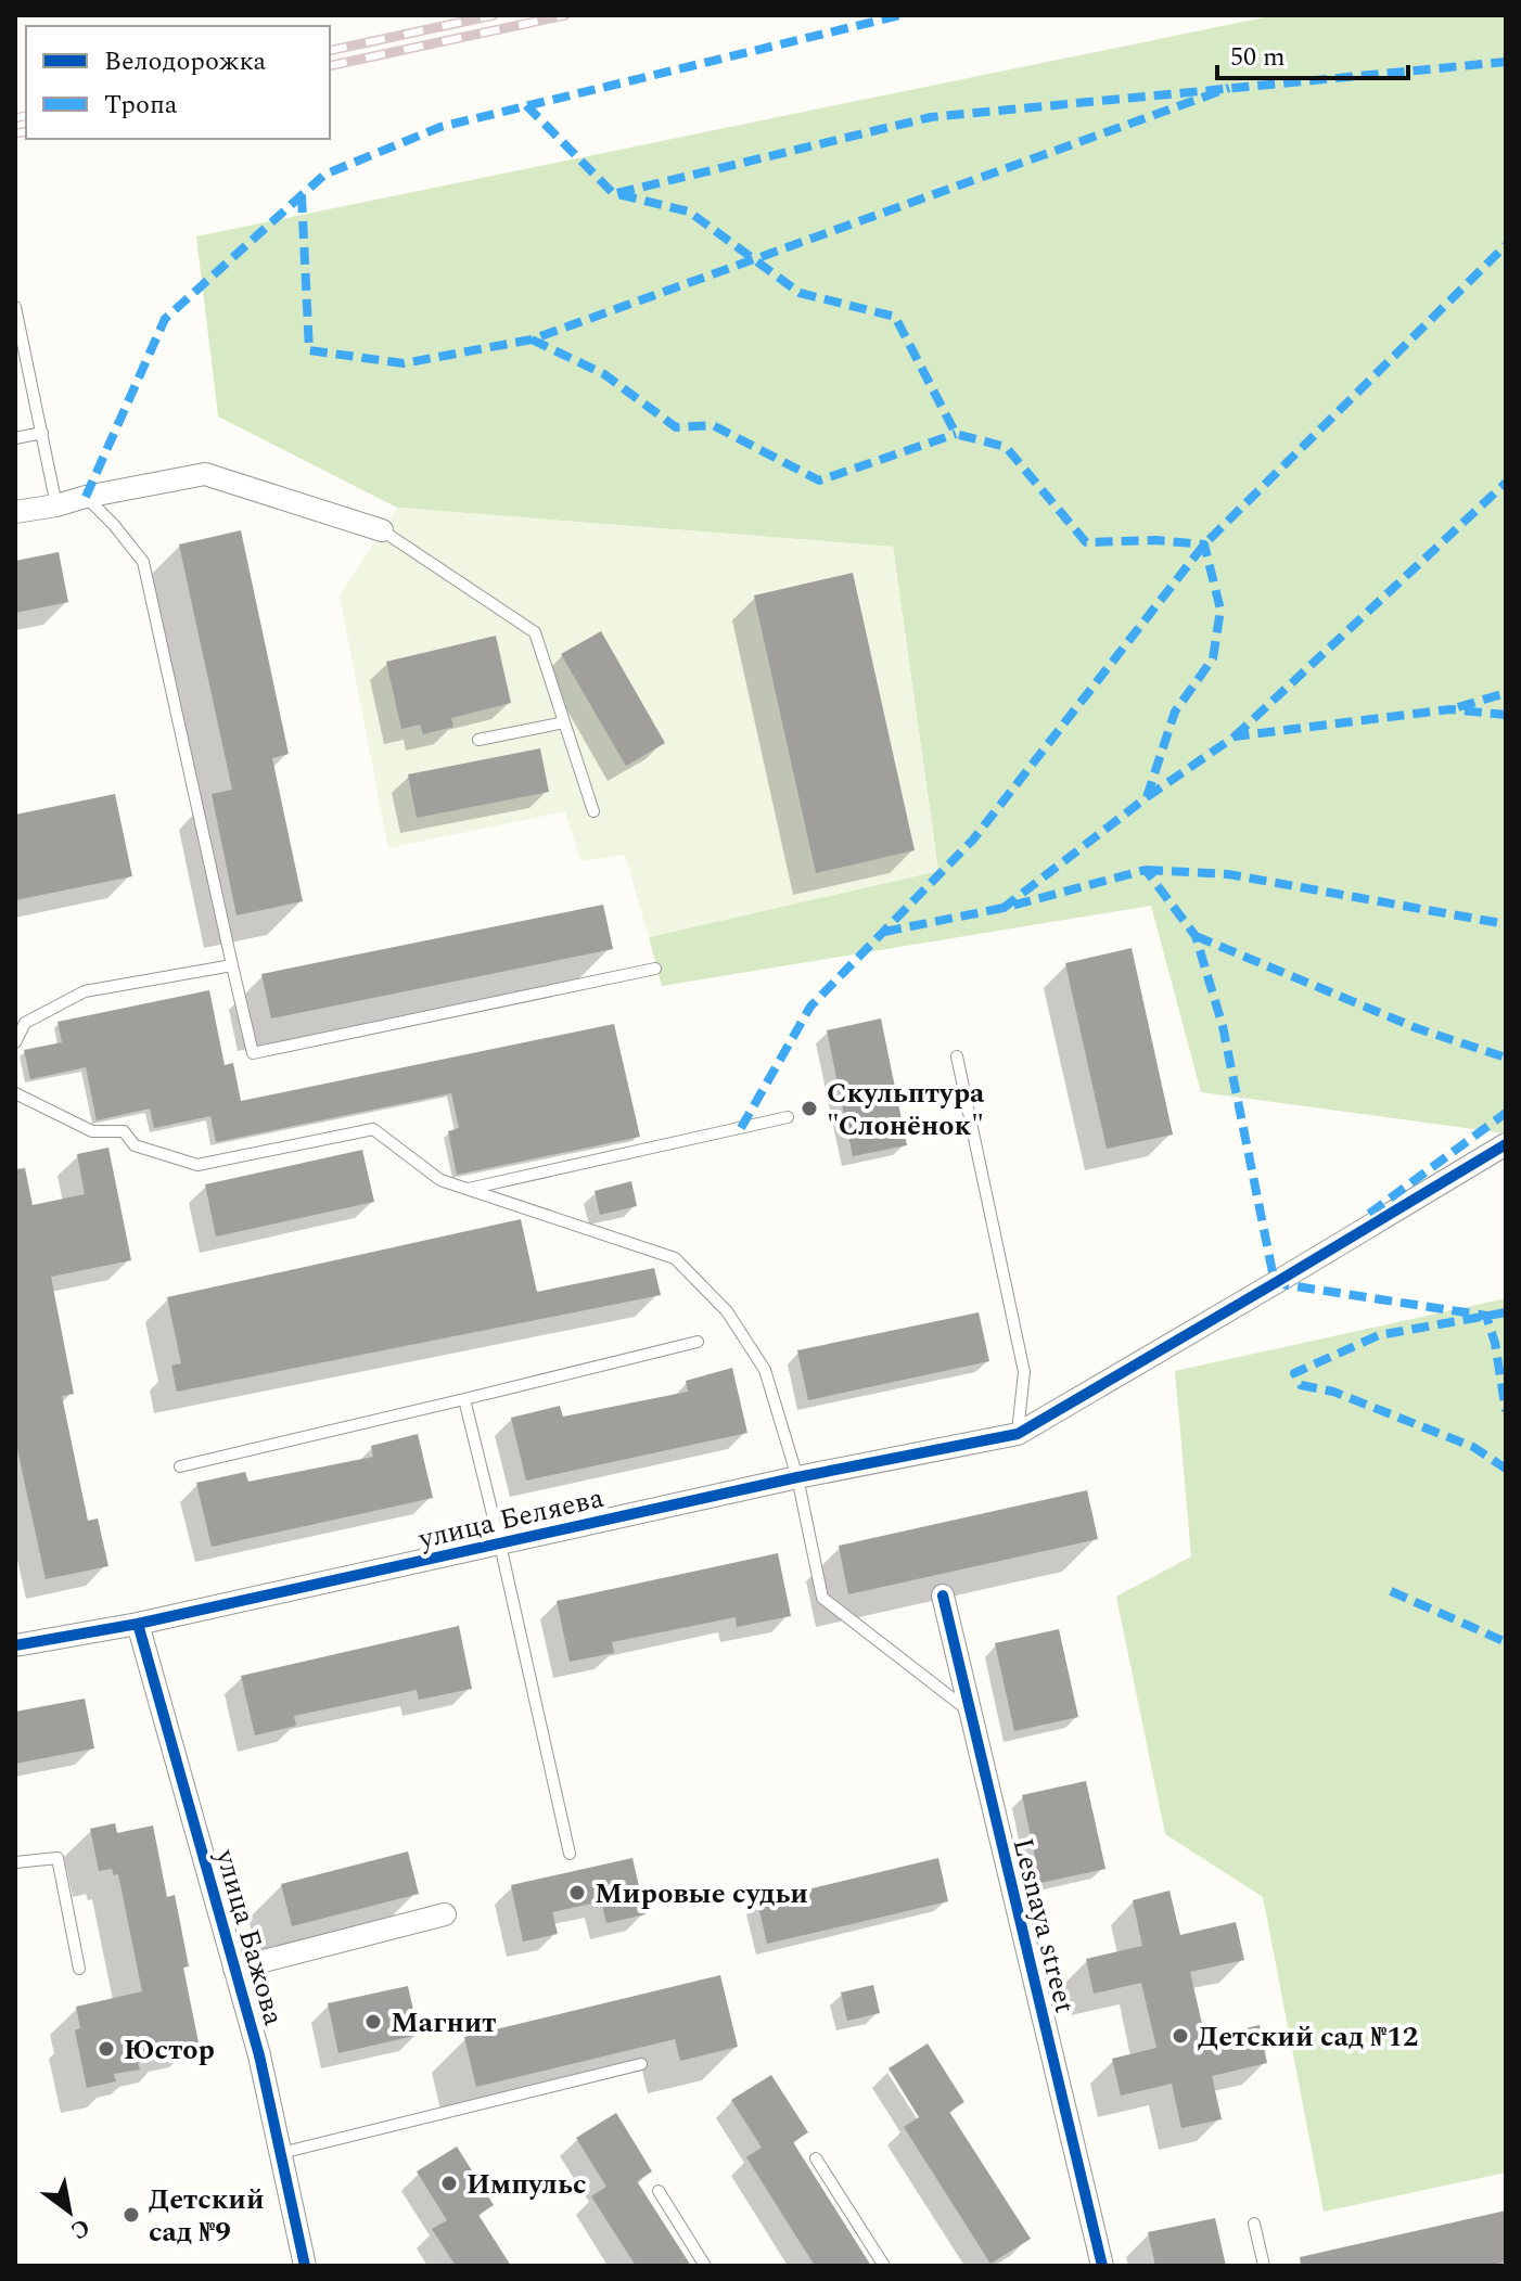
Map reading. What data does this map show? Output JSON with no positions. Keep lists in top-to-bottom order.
{
  "streets": {
    "street": ["улица Беляева", "Lesnaya street", "улица Бажова"]
  },
  "crossings": [
    ["улица Беляева", "улица Бажова"]
  ],
  "places": [
    "Скульптура \"Слонёнок\"",
    "Мировые судьи",
    "Магнит",
    "Детский сад №12",
    "Юстор",
    "Импульс",
    "Детский сад №9"
  ],
  "legend": ["Велодорожка", "Тропа"],
  "scale_bar": "50 m",
  "north": "bottom right"
}
